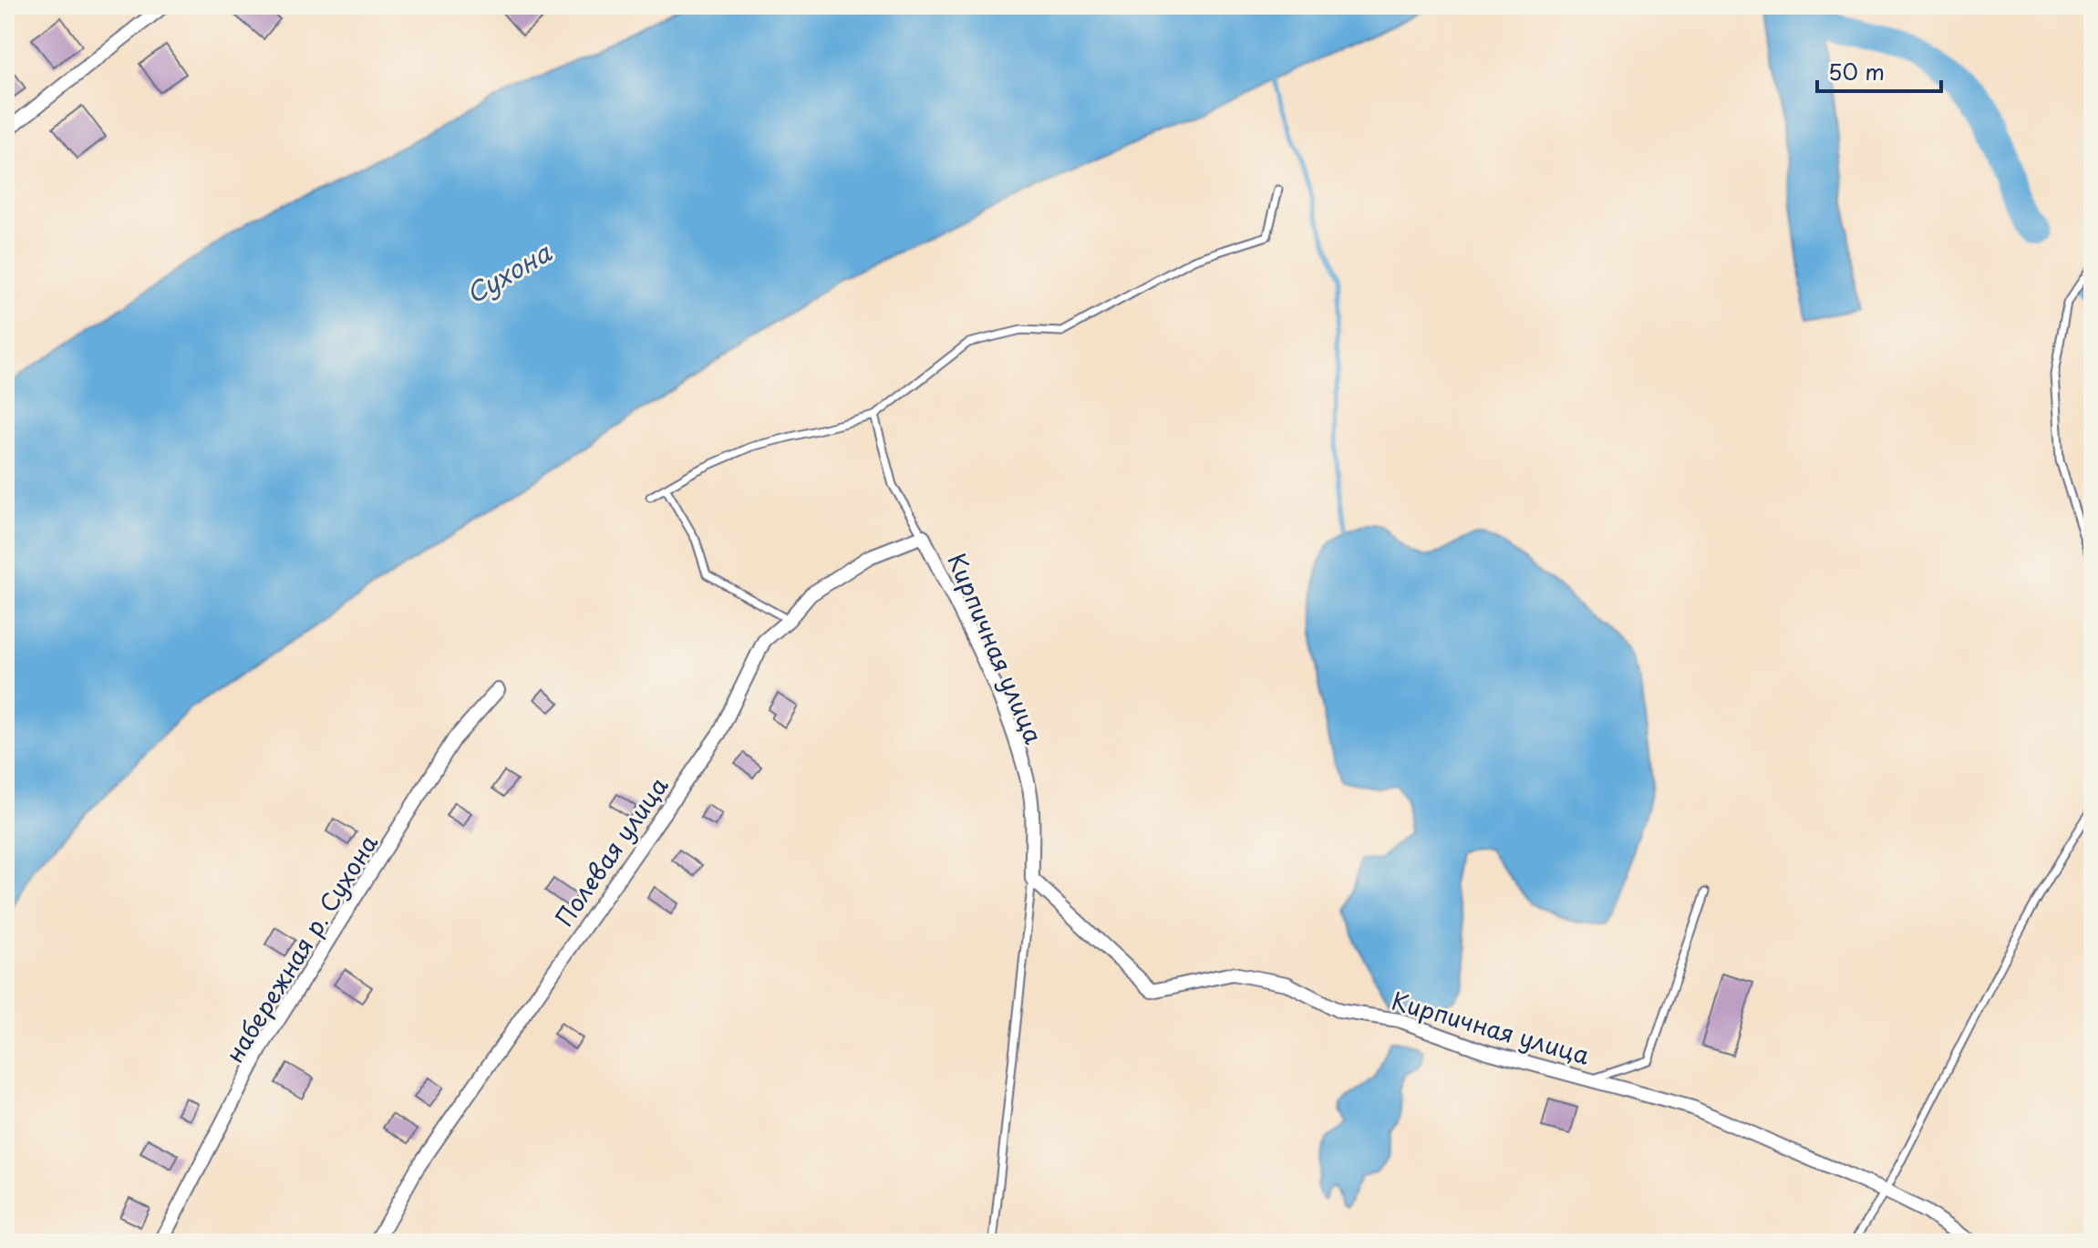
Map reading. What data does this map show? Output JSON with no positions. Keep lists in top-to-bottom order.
{
  "streets": {
    "street": ["Кирпичная улица", "Полевая улица", "набережная р. Сухона"]
  },
  "crossings": [
    ["Кирпичная улица", "Полевая улица"]
  ],
  "water": ["Сухона"],
  "scale_bar": "50 m"
}
